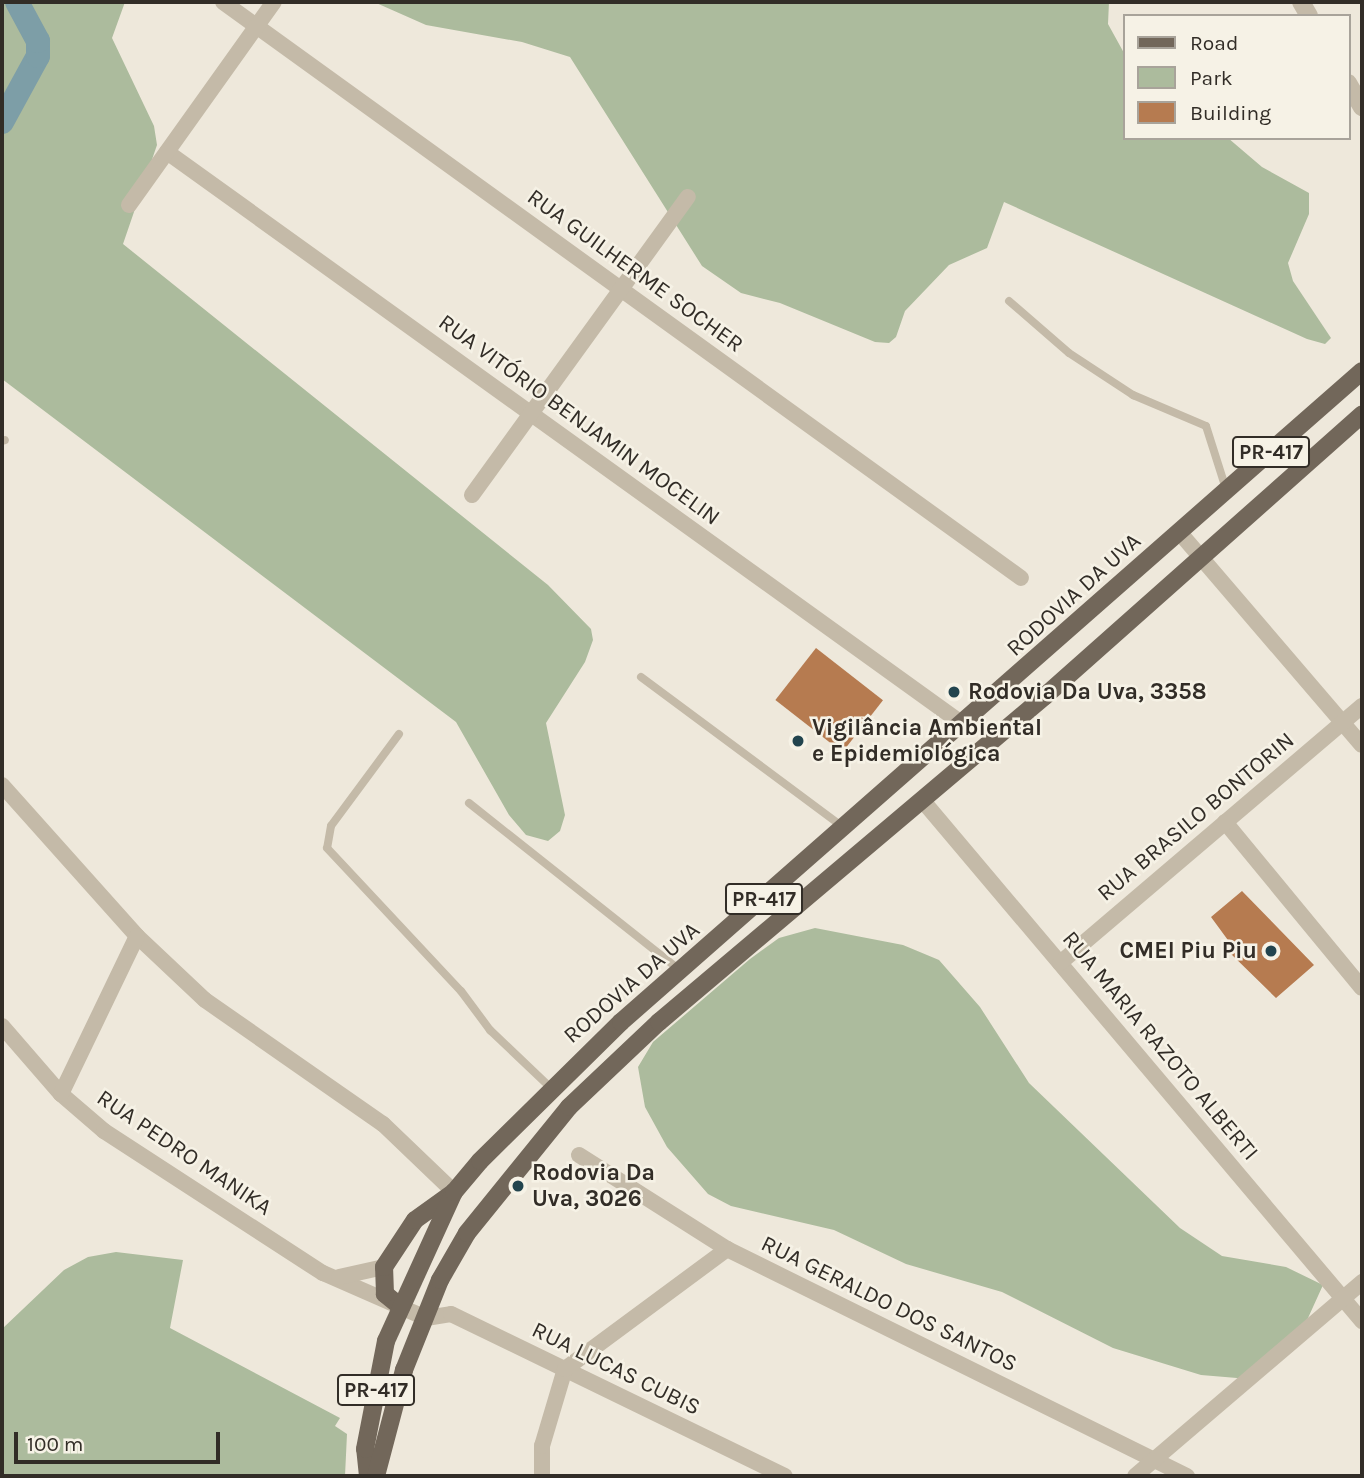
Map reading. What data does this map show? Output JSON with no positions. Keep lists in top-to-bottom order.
{
  "streets": {
    "main road": ["PR-417", "RODOVIA DA UVA"],
    "street": [
      "RUA GUILHERME SOCHER",
      "RUA VITÓRIO BENJAMIN MOCELIN",
      "RUA BRASILO BONTORIN",
      "RUA MARIA RAZOTO ALBERTI",
      "RUA PEDRO MANIKA",
      "RUA GERALDO DOS SANTOS",
      "RUA LUCAS CUBIS"
    ]
  },
  "crossings": [
    ["RUA VITÓRIO BENJAMIN MOCELIN", "RODOVIA DA UVA"],
    ["RODOVIA DA UVA", "RUA MARIA RAZOTO ALBERTI"],
    ["RODOVIA DA UVA", "RUA PEDRO MANIKA"],
    ["RODOVIA DA UVA", "RUA LUCAS CUBIS"],
    ["RUA BRASILO BONTORIN", "RUA MARIA RAZOTO ALBERTI"],
    ["RUA PEDRO MANIKA", "RUA LUCAS CUBIS"]
  ],
  "places": [
    "Rodovia Da Uva, 3358",
    "Vigilância Ambiental e Epidemiológica",
    "CMEI Piu Piu",
    "Rodovia Da Uva, 3026"
  ],
  "legend": ["Road", "Park", "Building"],
  "scale_bar": "100 m"
}
